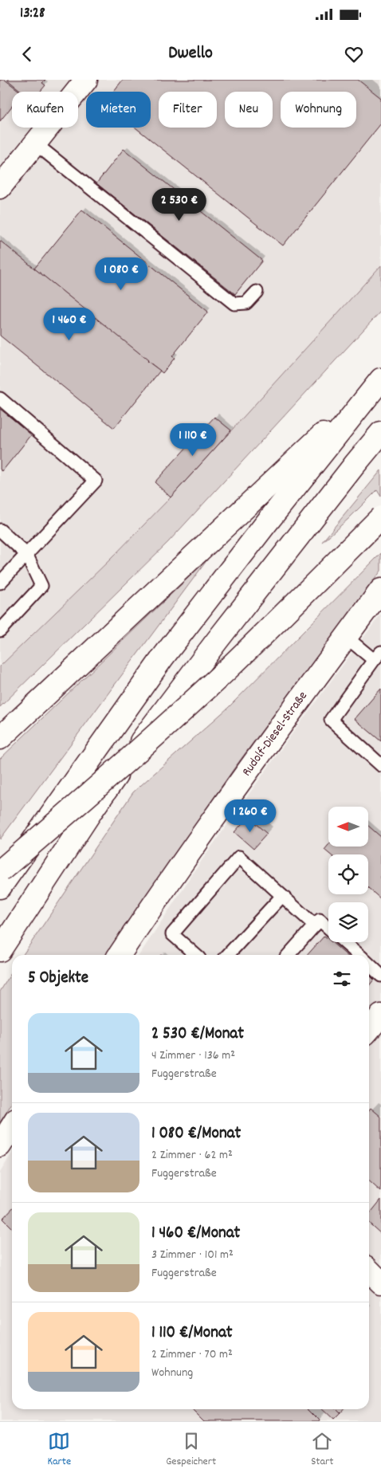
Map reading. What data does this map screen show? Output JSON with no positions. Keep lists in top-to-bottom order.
{
  "streets": {
    "main road": ["Rudolf-Diesel-Straße"]
  },
  "north": "left",
  "page": {
    "status": "13:28",
    "header": "Dwello",
    "chip": [
      "Kaufen",
      "Mieten",
      "Filter",
      "Neu",
      "Wohnung"
    ],
    "price": [
      "2 530 €",
      "1 080 €",
      "1 460 €",
      "1 110 €",
      "1 260 €"
    ],
    "heading": "5 Objekte",
    "list": [
      {
        "name": "2 530 €/Monat",
        "note": "4 Zimmer · 136 m² · Fuggerstraße"
      },
      {
        "name": "1 080 €/Monat",
        "note": "2 Zimmer · 62 m² · Fuggerstraße"
      },
      {
        "name": "1 460 €/Monat",
        "note": "3 Zimmer · 101 m² · Fuggerstraße"
      },
      {
        "name": "1 110 €/Monat",
        "note": "2 Zimmer · 70 m² · Wohnung"
      }
    ],
    "tabs": ["Karte", "Gespeichert", "Start"]
  }
}
